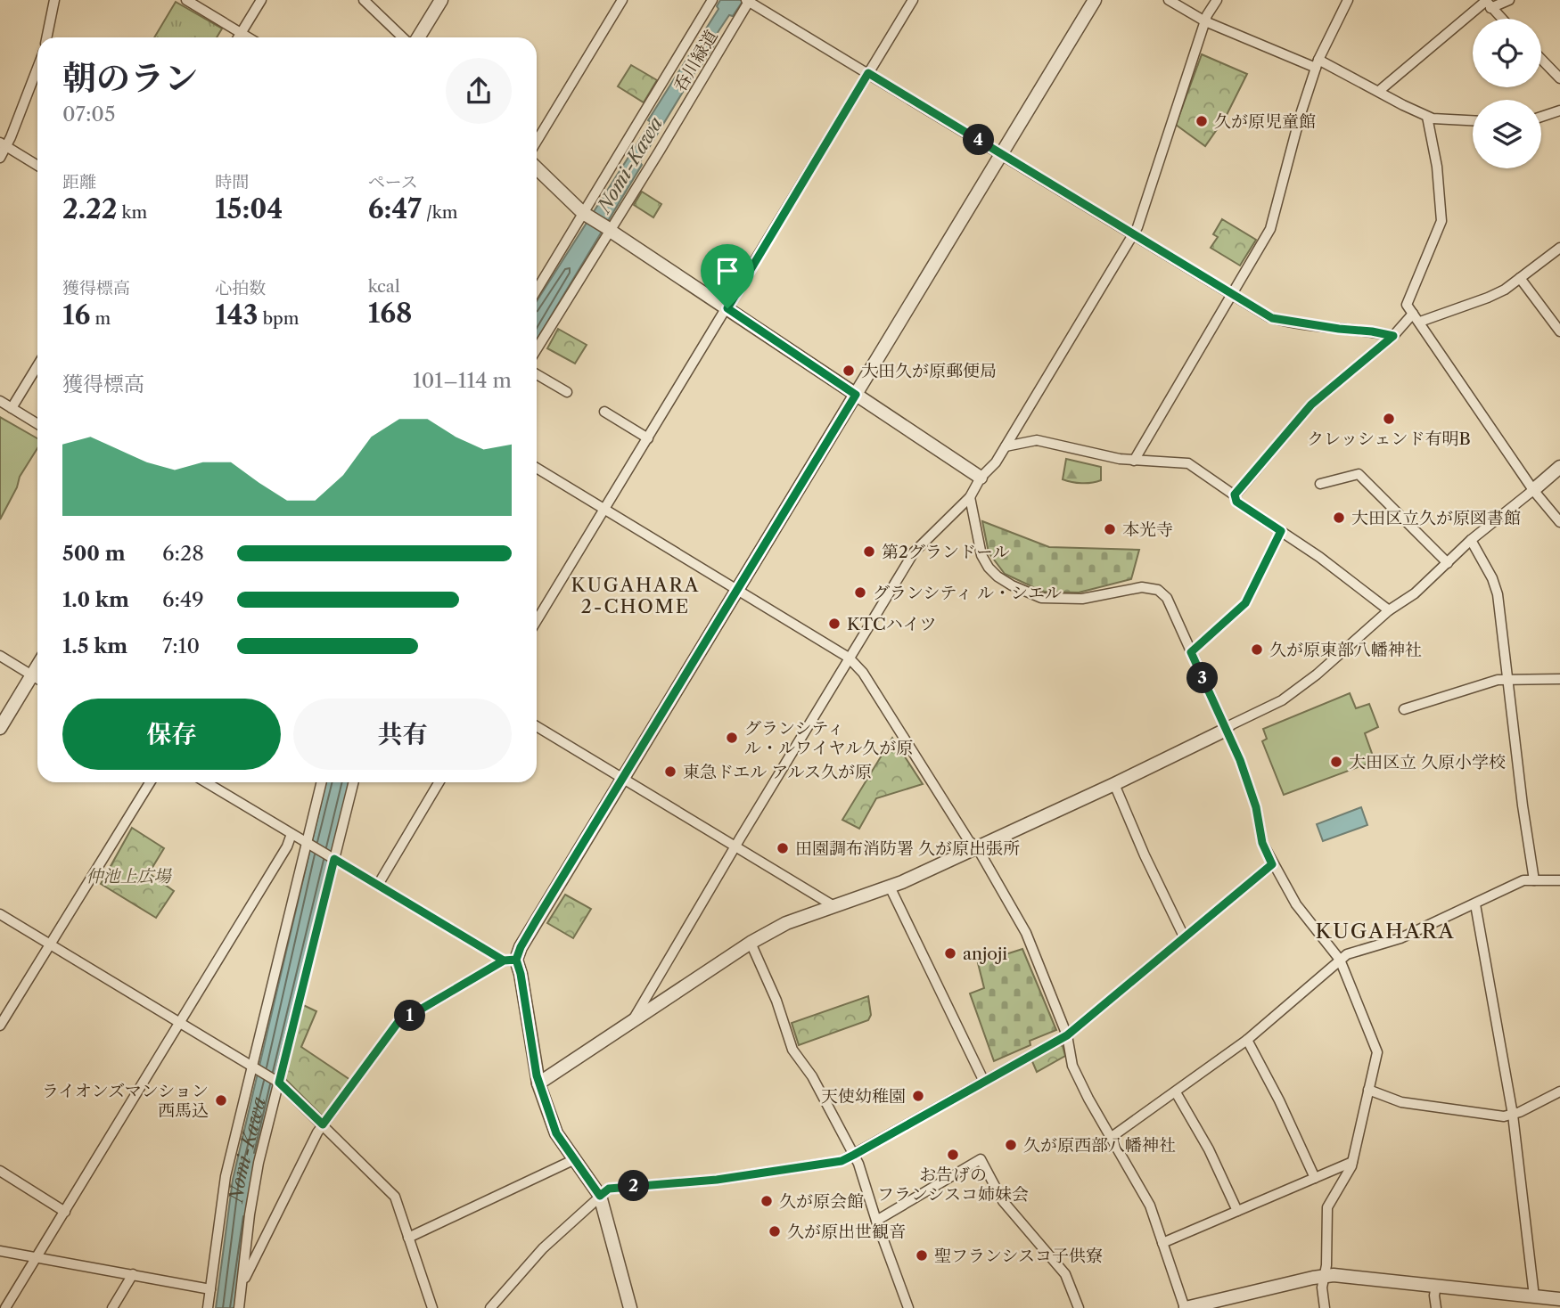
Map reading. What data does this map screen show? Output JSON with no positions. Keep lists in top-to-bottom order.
{
  "streets": {
    "street": ["呑川緑道"]
  },
  "districts": ["KUGAHARA 2-CHOME", "KUGAHARA"],
  "water": ["Nomi-Kawa"],
  "parks": ["仲池上広場"],
  "places": [
    "久が原児童館",
    "大田久が原郵便局",
    "クレッシェンド有明B",
    "大田区立久が原図書館",
    "本光寺",
    "第2グランドール",
    "グランシティ ル・シエル",
    "KTCハイツ",
    "久が原東部八幡神社",
    "グランシティ ル・ルワイヤル久が原",
    "大田区立 久原小学校",
    "東急ドエル アルス久が原",
    "田園調布消防署 久が原出張所",
    "anjoji",
    "天使幼稚園",
    "ライオンズマンション 西馬込",
    "久が原西部八幡神社",
    "お告げの フランシスコ姉妹会",
    "久が原会館",
    "久が原出世観音",
    "聖フランシスコ子供寮"
  ],
  "page": {
    "heading": ["朝のラン", "07:05"],
    "pins": [
      "4",
      "3",
      "1",
      "2"
    ],
    "stats": [
      ["距離", "2.22 km"],
      ["時間", "15:04"],
      ["ペース", "6:47 /km"],
      ["獲得標高", "16 m"],
      ["心拍数", "143 bpm"],
      ["kcal", "168"]
    ],
    "chart": ["獲得標高", "101–114 m"],
    "list": [
      {
        "name": "500 m",
        "note": "6:28"
      },
      {
        "name": "1.0 km",
        "note": "6:49"
      },
      {
        "name": "1.5 km",
        "note": "7:10"
      }
    ],
    "buttons": ["保存", "共有"]
  }
}
